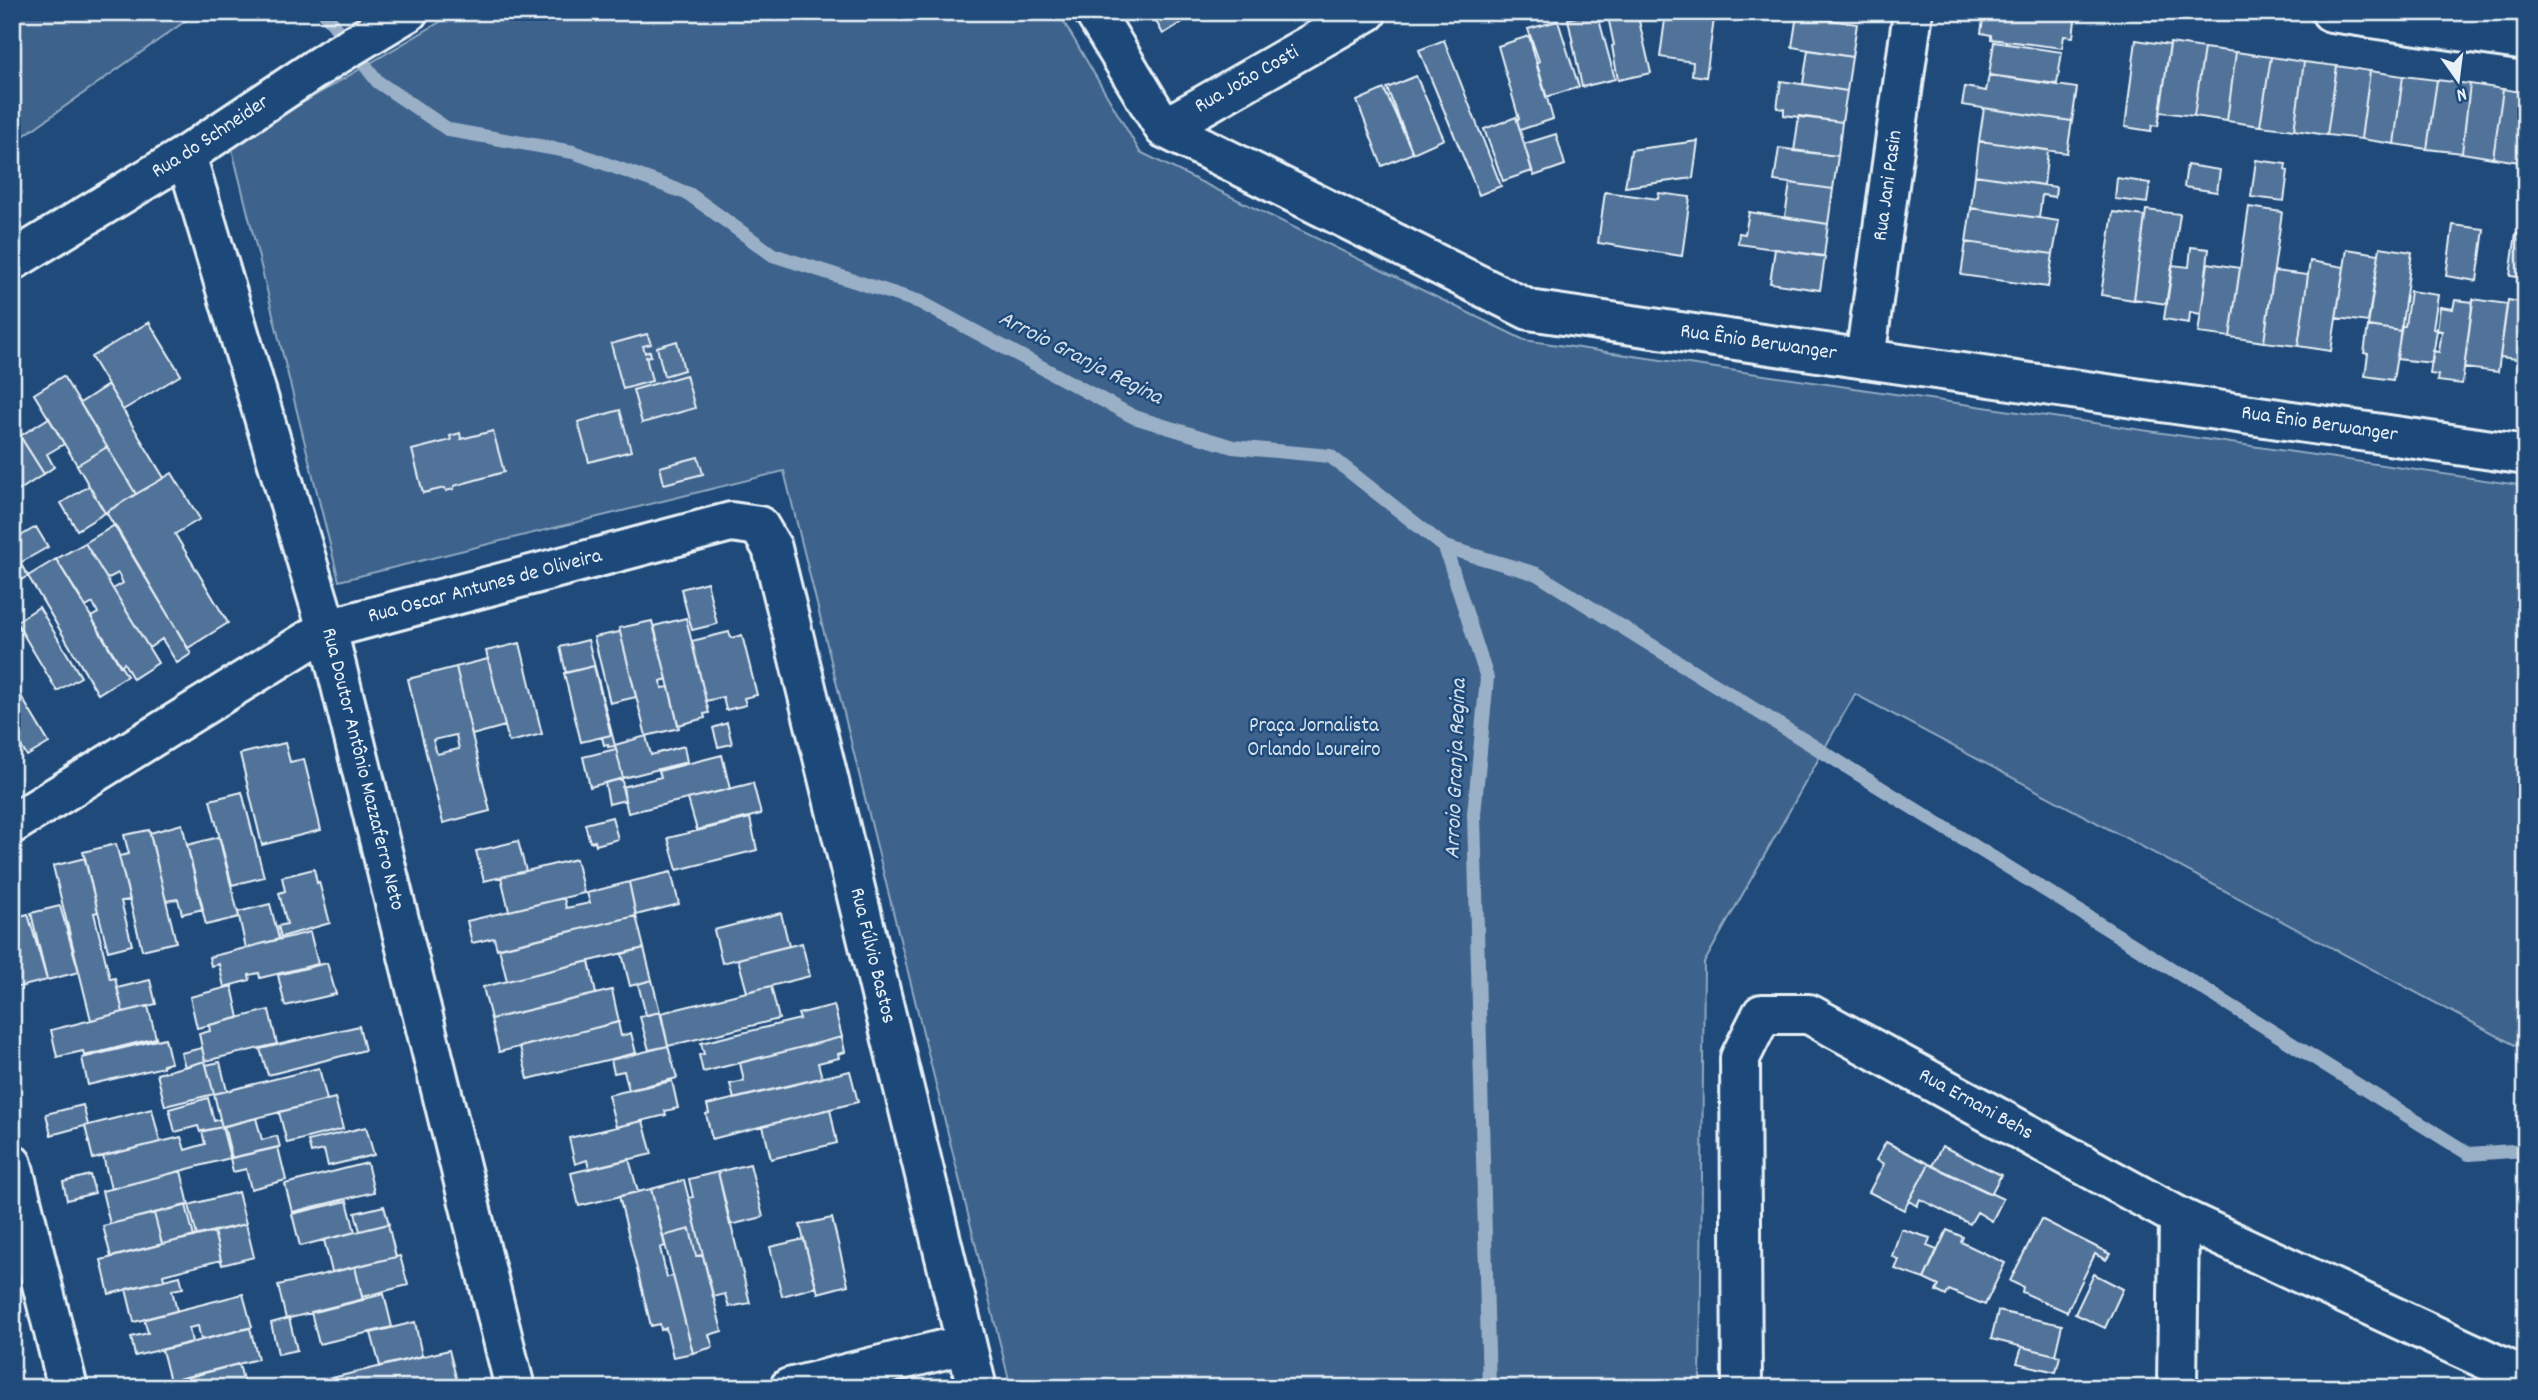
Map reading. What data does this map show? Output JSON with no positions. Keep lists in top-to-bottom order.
{
  "streets": {
    "street": [
      "Rua João Costi",
      "Rua do Schneider",
      "Rua Jani Pasin",
      "Rua Ênio Berwanger",
      "Rua Oscar Antunes de Oliveira",
      "Rua Doutor Antônio Mazzaferro Neto",
      "Rua Fúlvio Bastos",
      "Rua Ernani Behs"
    ]
  },
  "crossings": [
    ["Rua João Costi", "Rua Ênio Berwanger"],
    ["Rua do Schneider", "Rua Doutor Antônio Mazzaferro Neto"],
    ["Rua Jani Pasin", "Rua Ênio Berwanger"],
    ["Rua Oscar Antunes de Oliveira", "Rua Doutor Antônio Mazzaferro Neto"],
    ["Rua Oscar Antunes de Oliveira", "Rua Fúlvio Bastos"]
  ],
  "water": ["Arroio Granja Regina"],
  "parks": ["Praça Jornalista Orlando Loureiro"],
  "north": "bottom"
}
